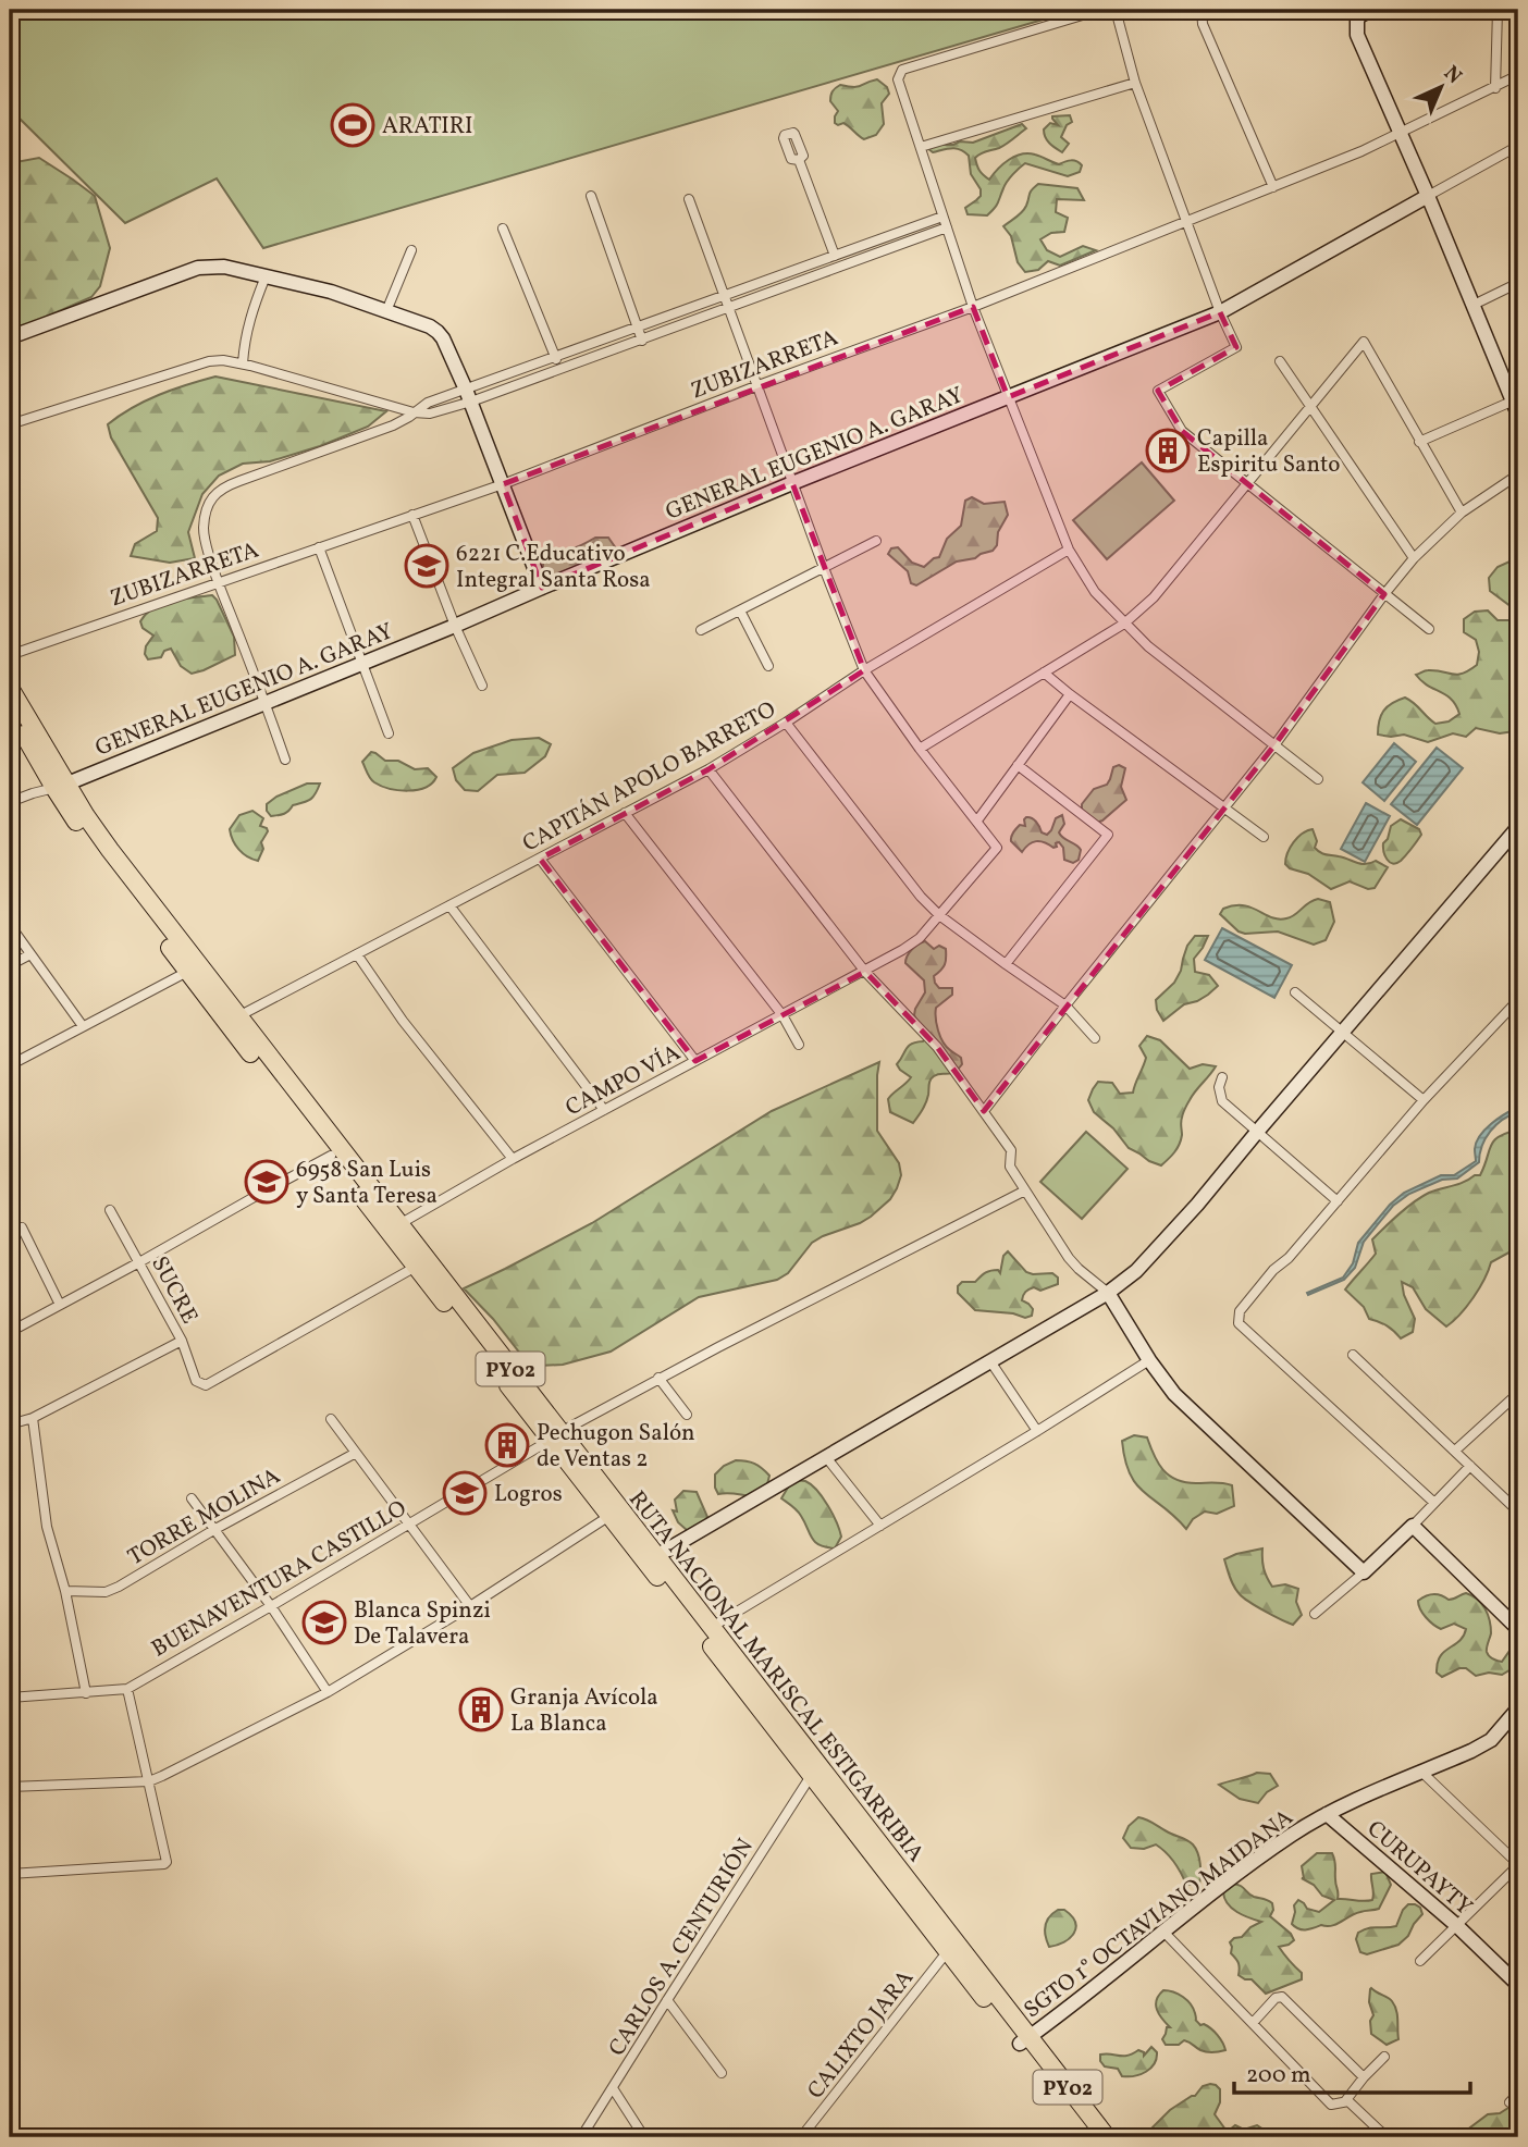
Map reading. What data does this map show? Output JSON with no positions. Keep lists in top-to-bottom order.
{
  "streets": {
    "highway": ["PY02", "RUTA NACIONAL MARISCAL ESTIGARRIBIA"],
    "street": [
      "ZUBIZARRETA",
      "GENERAL EUGENIO A. GARAY",
      "CAPITÁN APOLO BARRETO",
      "CAMPO VÍA",
      "SUCRE",
      "TORRE MOLINA",
      "BUENAVENTURA CASTILLO",
      "CURUPAYTY",
      "SGTO 1° OCTAVIANO MAIDANA",
      "CARLOS A. CENTURIÓN",
      "CALIXTO JARA"
    ]
  },
  "crossings": [
    ["GENERAL EUGENIO A. GARAY", "RUTA NACIONAL MARISCAL ESTIGARRIBIA"],
    ["CAPITÁN APOLO BARRETO", "RUTA NACIONAL MARISCAL ESTIGARRIBIA"],
    ["CAMPO VÍA", "RUTA NACIONAL MARISCAL ESTIGARRIBIA"],
    ["SUCRE", "RUTA NACIONAL MARISCAL ESTIGARRIBIA"],
    ["BUENAVENTURA CASTILLO", "RUTA NACIONAL MARISCAL ESTIGARRIBIA"],
    ["RUTA NACIONAL MARISCAL ESTIGARRIBIA", "SGTO 1° OCTAVIANO MAIDANA"],
    ["RUTA NACIONAL MARISCAL ESTIGARRIBIA", "CARLOS A. CENTURIÓN"],
    ["RUTA NACIONAL MARISCAL ESTIGARRIBIA", "CALIXTO JARA"],
    ["CURUPAYTY", "SGTO 1° OCTAVIANO MAIDANA"]
  ],
  "places": {
    "sports": ["ARATIRI"],
    "building": ["Capilla Espiritu Santo", "Pechugon Salón de Ventas 2", "Granja Avícola La Blanca"],
    "school or university": [
      "6221 C.Educativo Integral Santa Rosa",
      "6958 San Luis y Santa Teresa",
      "Logros",
      "Blanca Spinzi De Talavera"
    ]
  },
  "scale_bar": "200 m",
  "north": "top right"
}
